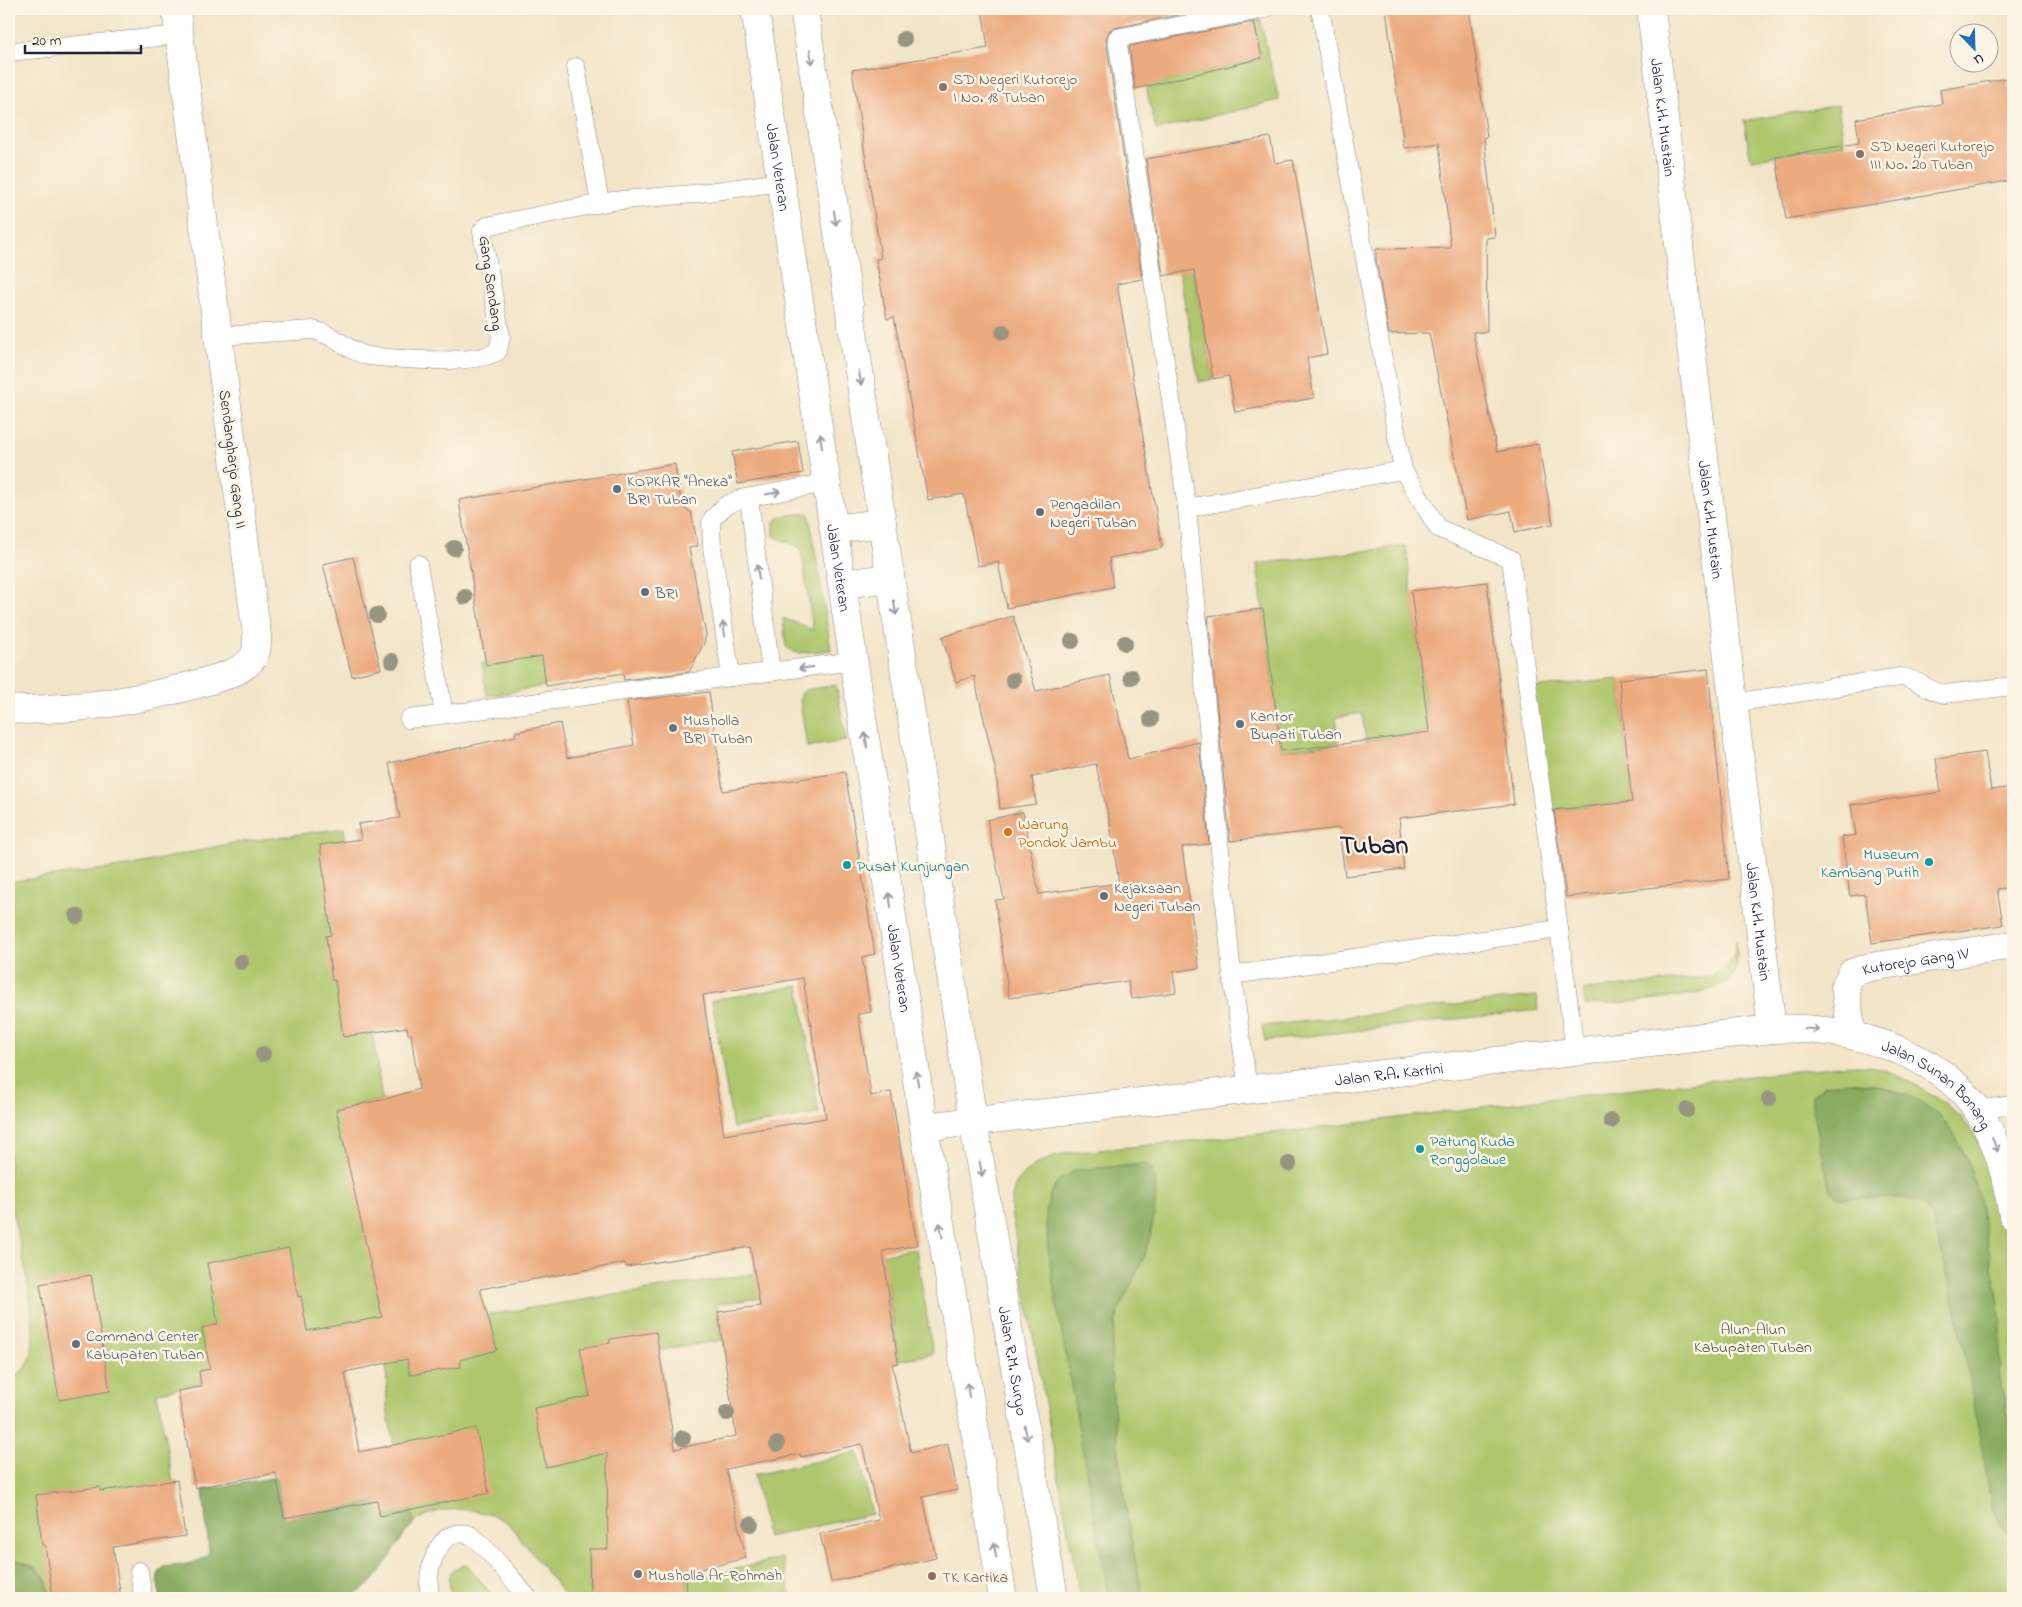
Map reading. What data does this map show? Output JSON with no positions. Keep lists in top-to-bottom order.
{
  "streets": {
    "street": [
      "Jalan K.H. Mustain",
      "Jalan Veteran",
      "Sendangharjo Gang II",
      "Kutorejo Gang IV",
      "Jalan R.A. Kartini",
      "Jalan Sunan Bonang",
      "Jalan R.M. Suryo"
    ],
    "lane": ["Gang Sendang"]
  },
  "crossings": [
    ["Jalan K.H. Mustain", "Jalan R.A. Kartini"],
    ["Jalan Veteran", "Gang Sendang"],
    ["Jalan Veteran", "Jalan R.A. Kartini"],
    ["Gang Sendang", "Sendangharjo Gang II"],
    ["Kutorejo Gang IV", "Jalan R.A. Kartini"],
    ["Kutorejo Gang IV", "Jalan Sunan Bonang"],
    ["Jalan R.A. Kartini", "Jalan Sunan Bonang"],
    ["Jalan R.A. Kartini", "Jalan R.M. Suryo"]
  ],
  "one_way": ["Jalan Sunan Bonang"],
  "districts": ["Tuban"],
  "parks": ["Alun-Alun Kabupaten Tuban"],
  "places": [
    "SD Negeri Kutorejo I No. 18 Tuban",
    "SD Negeri Kutorejo III No. 20 Tuban",
    "KOPKAR \"Aneka\" BRI Tuban",
    "Pengadilan Negeri Tuban",
    "BRI",
    "Kantor Bupati Tuban",
    "Musholla BRI Tuban",
    "Warung Pondok Jambu",
    "Museum Kambang Putih",
    "Pusat Kunjungan",
    "Kejaksaan Negeri Tuban",
    "Patung Kuda Ronggolawe",
    "Command Center Kabupaten Tuban",
    "Musholla Ar-Rohmah",
    "TK Kartika"
  ],
  "scale_bar": "20 m",
  "north": "bottom right"
}
